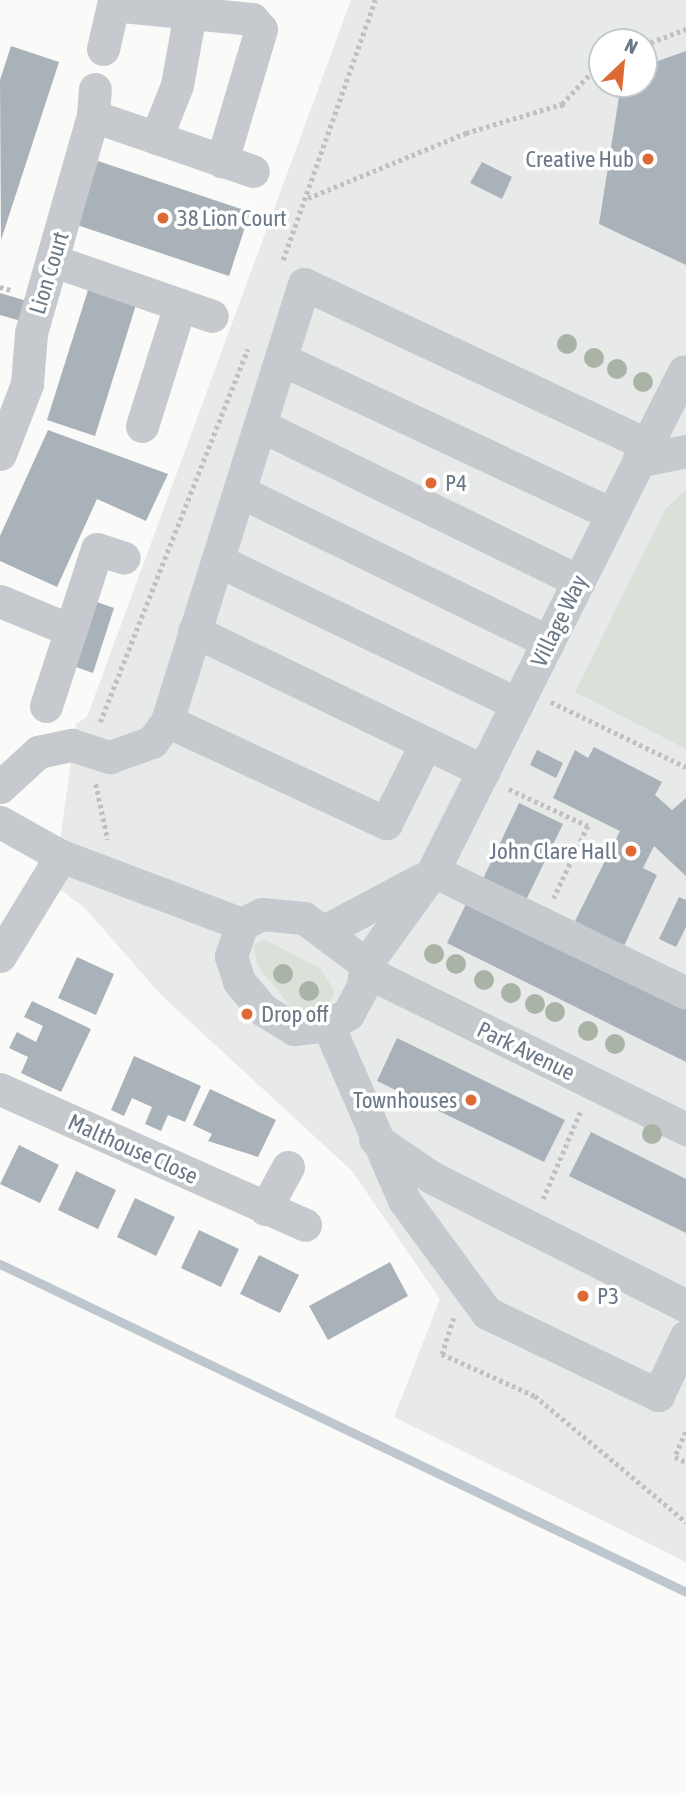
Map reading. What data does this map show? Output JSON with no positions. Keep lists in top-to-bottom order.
{
  "streets": {
    "street": [
      "Lion Court",
      "Village Way",
      "Park Avenue",
      "Malthouse Close"
    ]
  },
  "crossings": [
    ["Village Way", "Park Avenue"]
  ],
  "places": [
    "Creative Hub",
    "38 Lion Court",
    "P4",
    "John Clare Hall",
    "Drop off",
    "Townhouses",
    "P3"
  ],
  "north": "top right"
}
